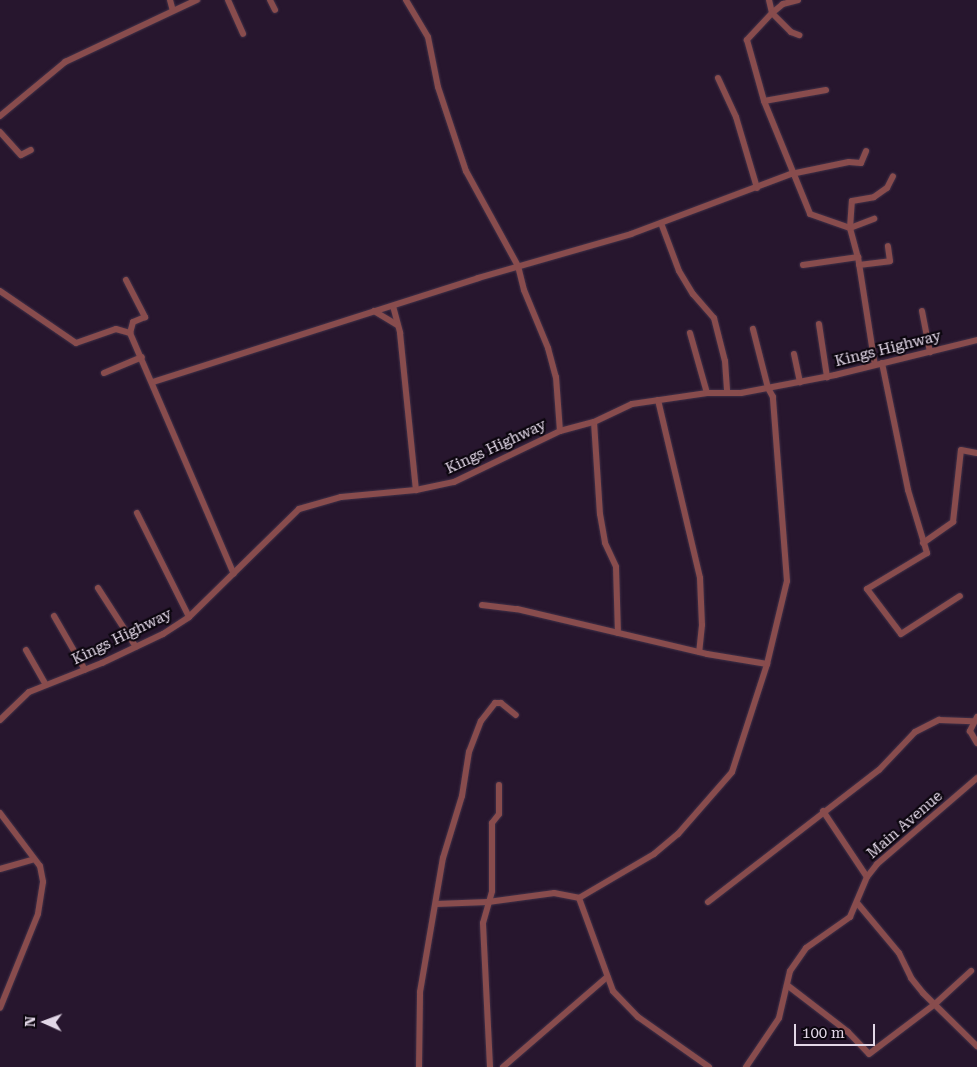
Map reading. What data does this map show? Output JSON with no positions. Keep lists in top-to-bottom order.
{
  "streets": {
    "street": ["Kings Highway", "Main Avenue"]
  },
  "scale_bar": "100 m",
  "north": "left"
}
